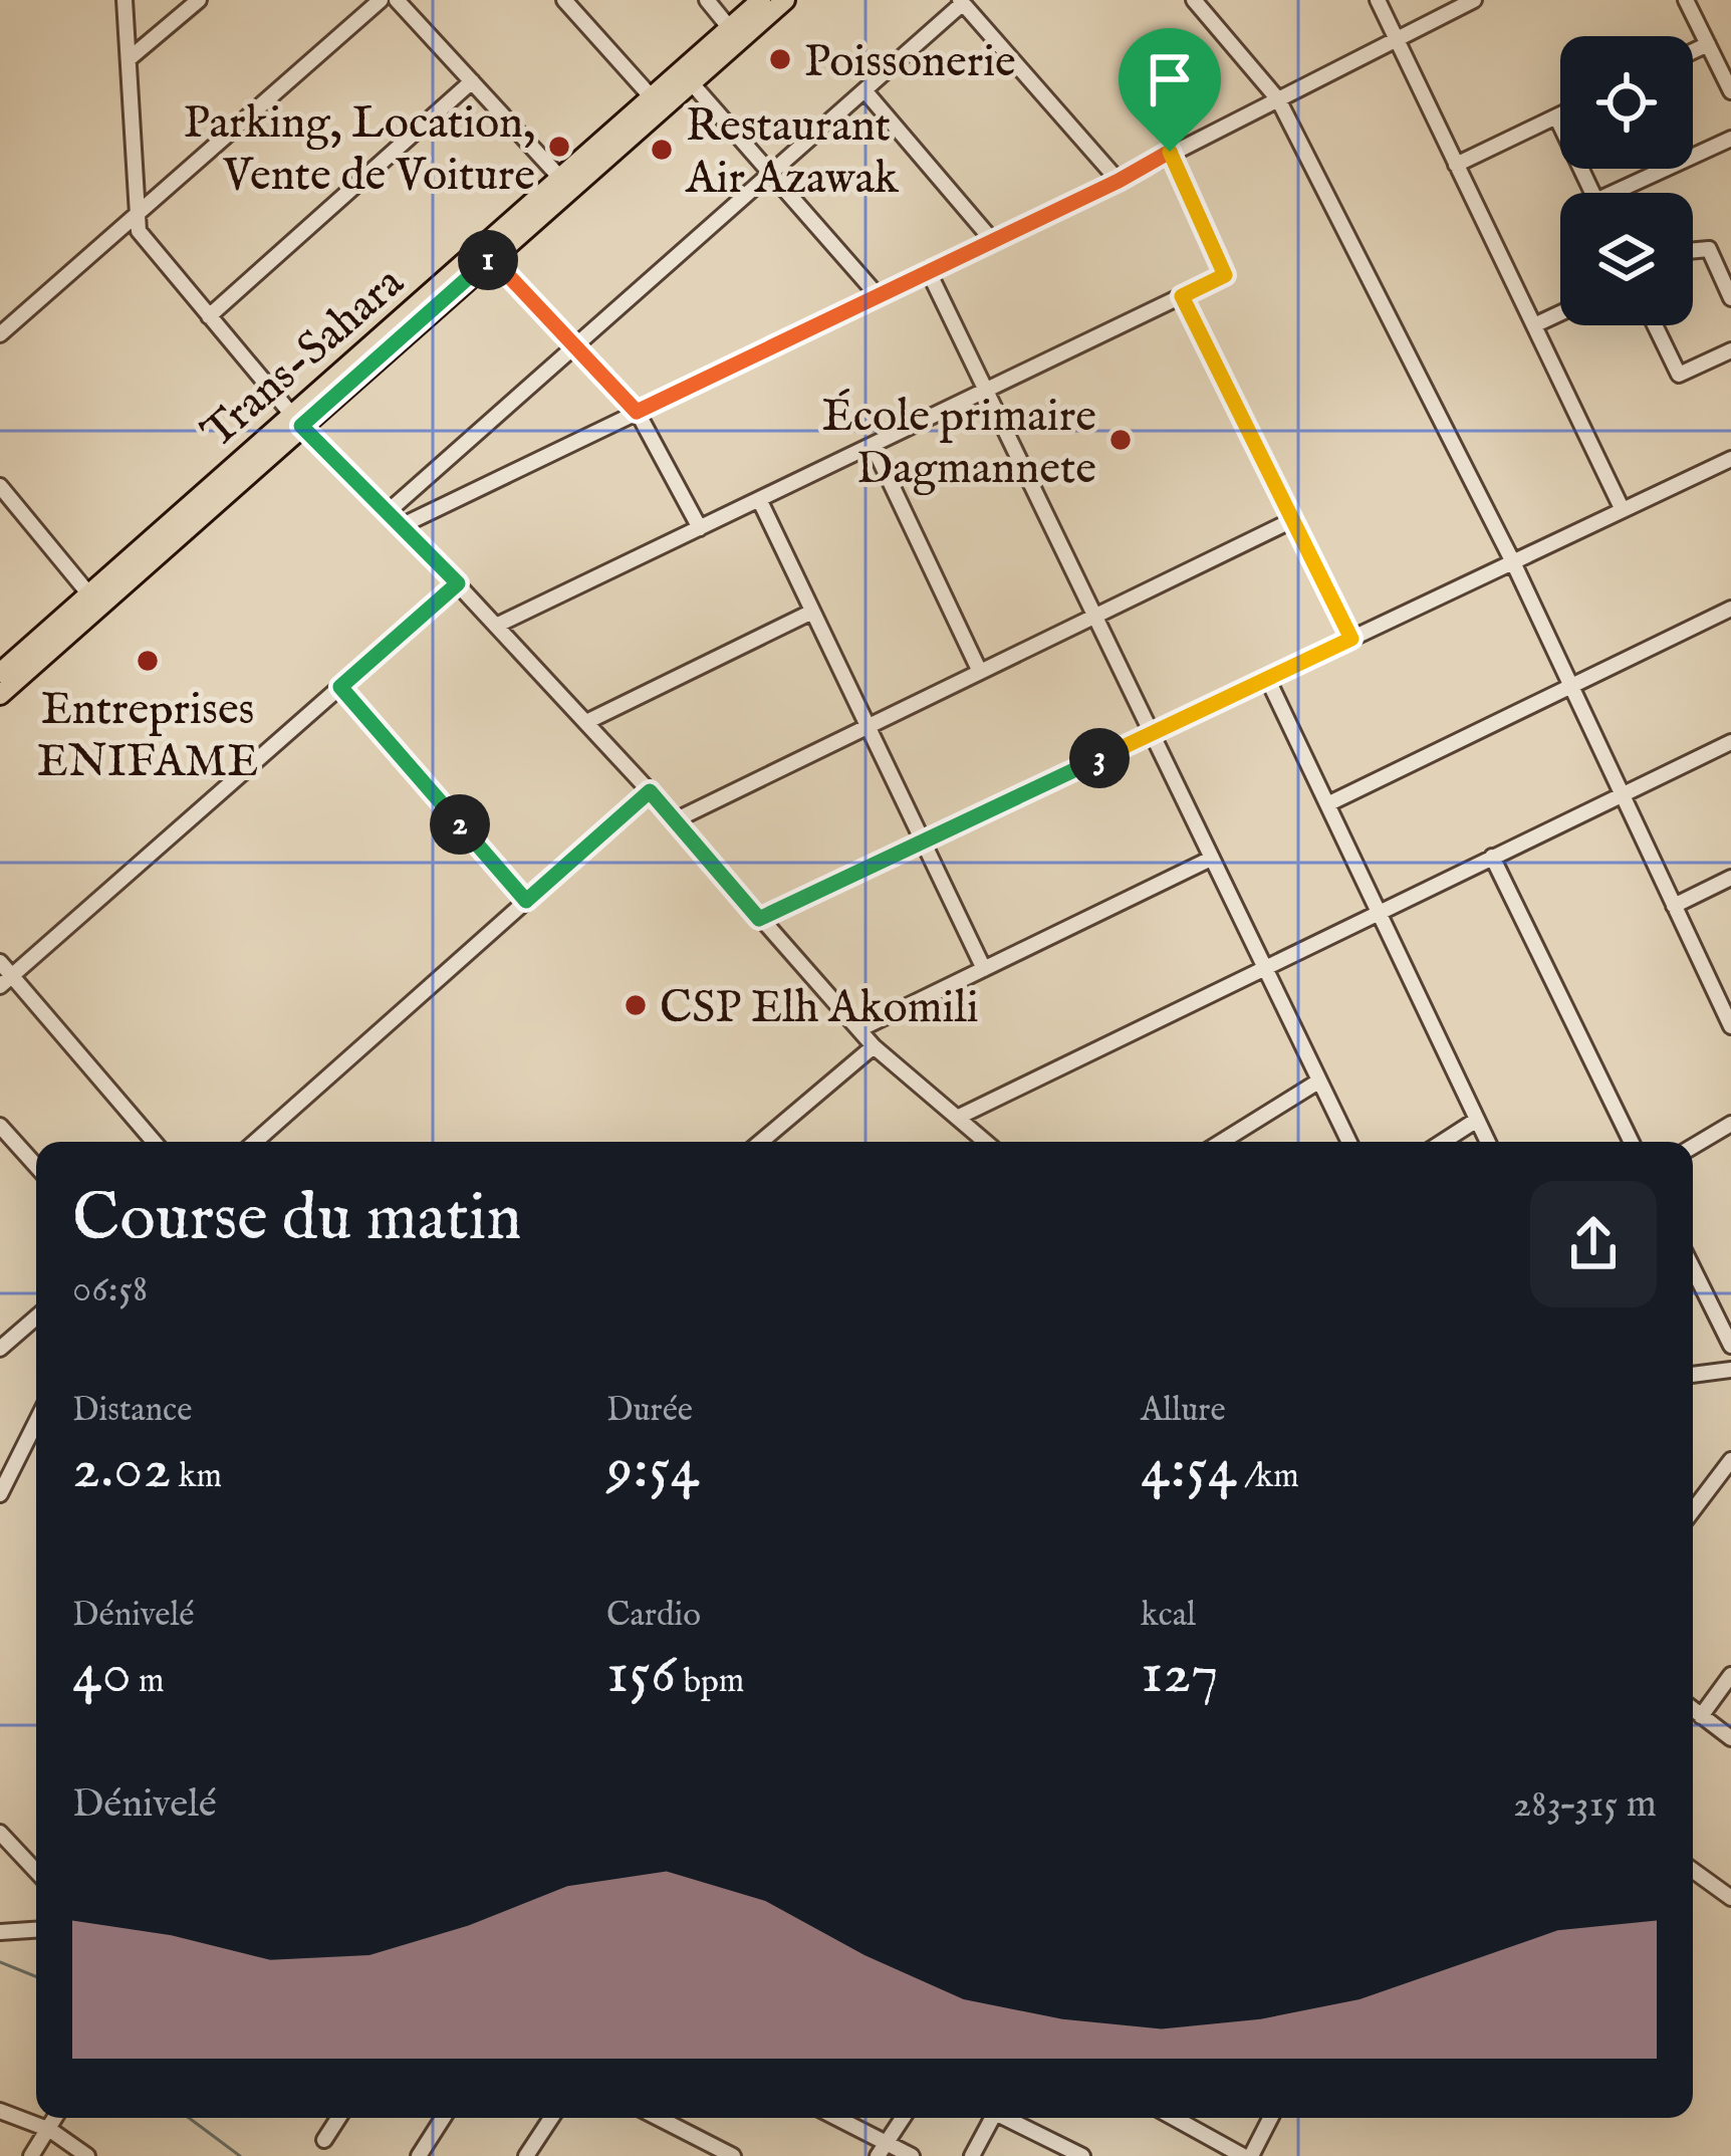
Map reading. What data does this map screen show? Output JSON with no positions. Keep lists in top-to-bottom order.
{
  "streets": {
    "main road": ["Trans-Sahara"]
  },
  "places": [
    "Poissonerie",
    "Parking, Location, Vente de Voiture",
    "Restaurant Air Azawak",
    "École primaire Dagmannete",
    "Entreprises ENIFAME",
    "CSP Elh Akomili"
  ],
  "page": {
    "pins": ["1", "3", "2"],
    "heading": ["Course du matin", "06:58"],
    "stats": [
      ["Distance", "2.02 km"],
      ["Durée", "9:54"],
      ["Allure", "4:54 /km"],
      ["Dénivelé", "40 m"],
      ["Cardio", "156 bpm"],
      ["kcal", "127"]
    ],
    "chart": ["Dénivelé", "283–315 m"]
  }
}
